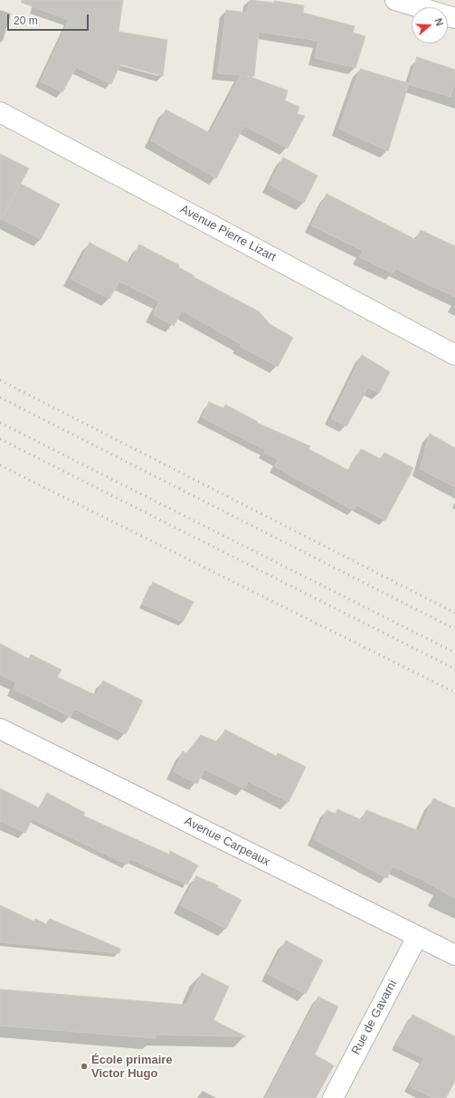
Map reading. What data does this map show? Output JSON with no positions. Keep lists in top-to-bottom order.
{
  "streets": {
    "street": ["Avenue Pierre Lizart", "Avenue Carpeaux", "Rue de Gavarni"]
  },
  "crossings": [
    ["Avenue Carpeaux", "Rue de Gavarni"]
  ],
  "places": ["École primaire Victor Hugo"],
  "scale_bar": "20 m",
  "north": "right"
}
